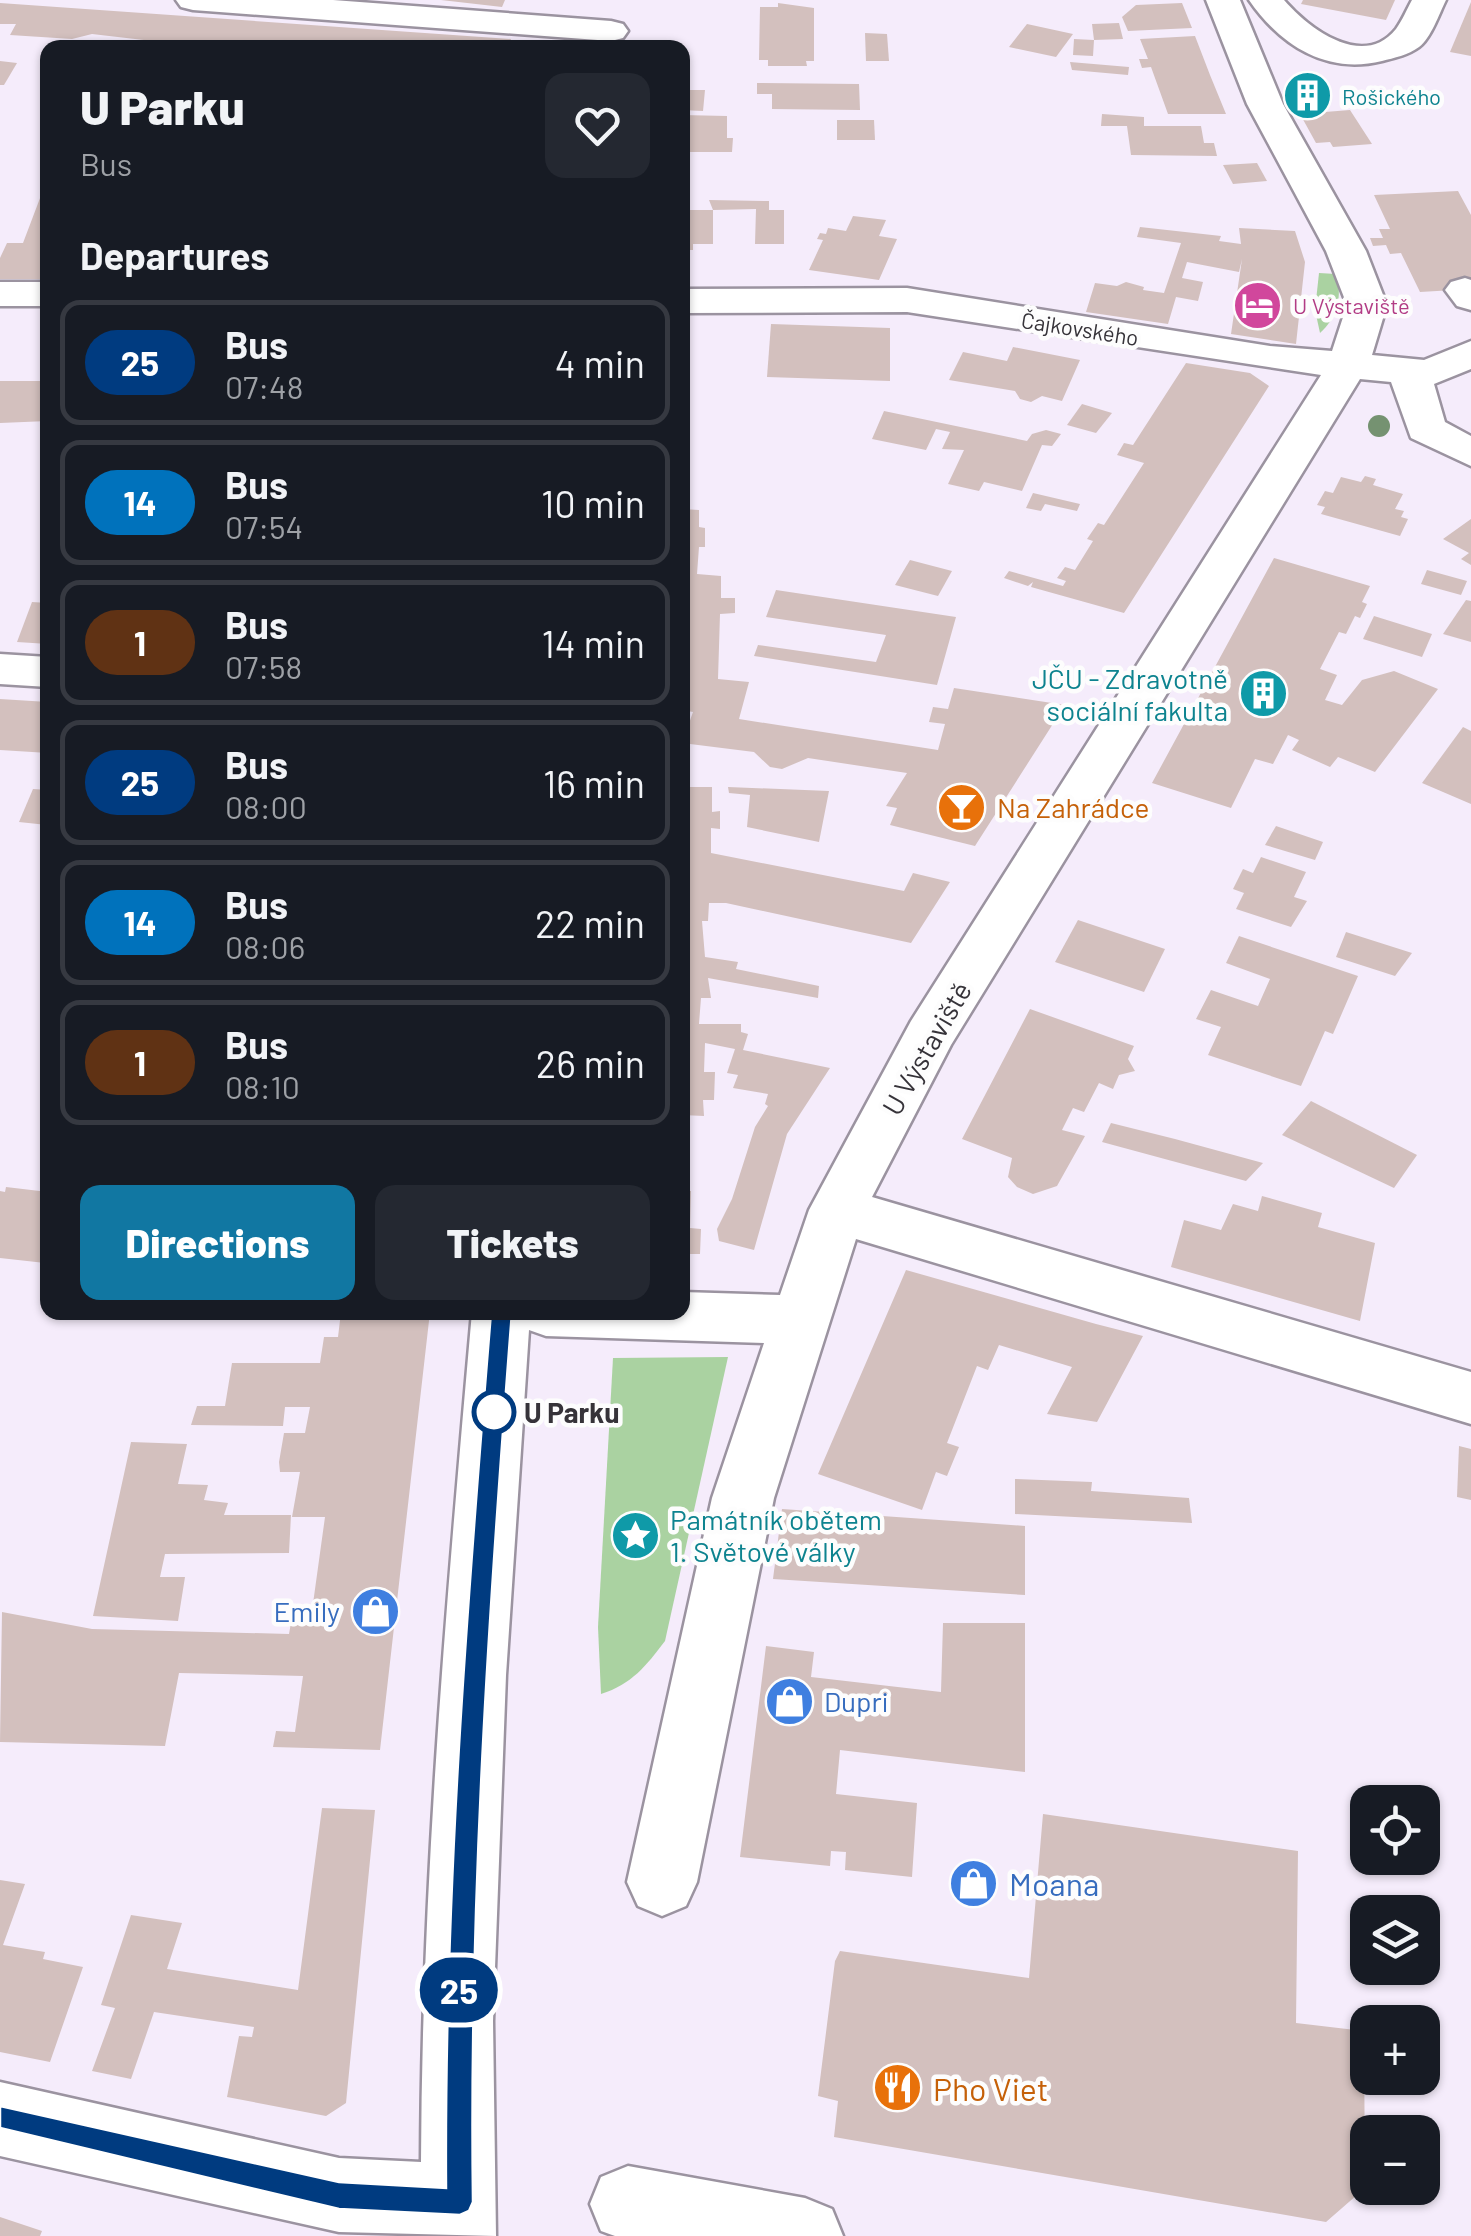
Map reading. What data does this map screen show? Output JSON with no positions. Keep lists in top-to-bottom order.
{
  "streets": {
    "street": ["Čajkovského", "U Výstaviště"]
  },
  "crossings": [
    ["Čajkovského", "U Výstaviště"]
  ],
  "places": {
    "building": ["Rošického", "JČU - Zdravotně sociální fakulta"],
    "hotel": ["U Výstaviště"],
    "bar": ["Na Zahrádce"],
    "other": ["U Parku"],
    "place": ["Památník obětem 1. Světové války"],
    "shop": ["Emily", "Dupri", "Moana"],
    "restaurant": ["Pho Viet"]
  },
  "lines": ["bus line 25"],
  "page": {
    "on_map": "25",
    "heading": [
      ["U Parku", "Bus"],
      "Departures"
    ],
    "list": [
      {
        "mark": "25",
        "name": "Bus",
        "note": "07:48",
        "value": "4 min"
      },
      {
        "mark": "14",
        "name": "Bus",
        "note": "07:54",
        "value": "10 min"
      },
      {
        "mark": "1",
        "name": "Bus",
        "note": "07:58",
        "value": "14 min"
      },
      {
        "mark": "25",
        "name": "Bus",
        "note": "08:00",
        "value": "16 min"
      },
      {
        "mark": "14",
        "name": "Bus",
        "note": "08:06",
        "value": "22 min"
      },
      {
        "mark": "1",
        "name": "Bus",
        "note": "08:10",
        "value": "26 min"
      }
    ],
    "buttons": ["Directions", "Tickets"],
    "map_buttons": ["+", "−"]
  }
}
